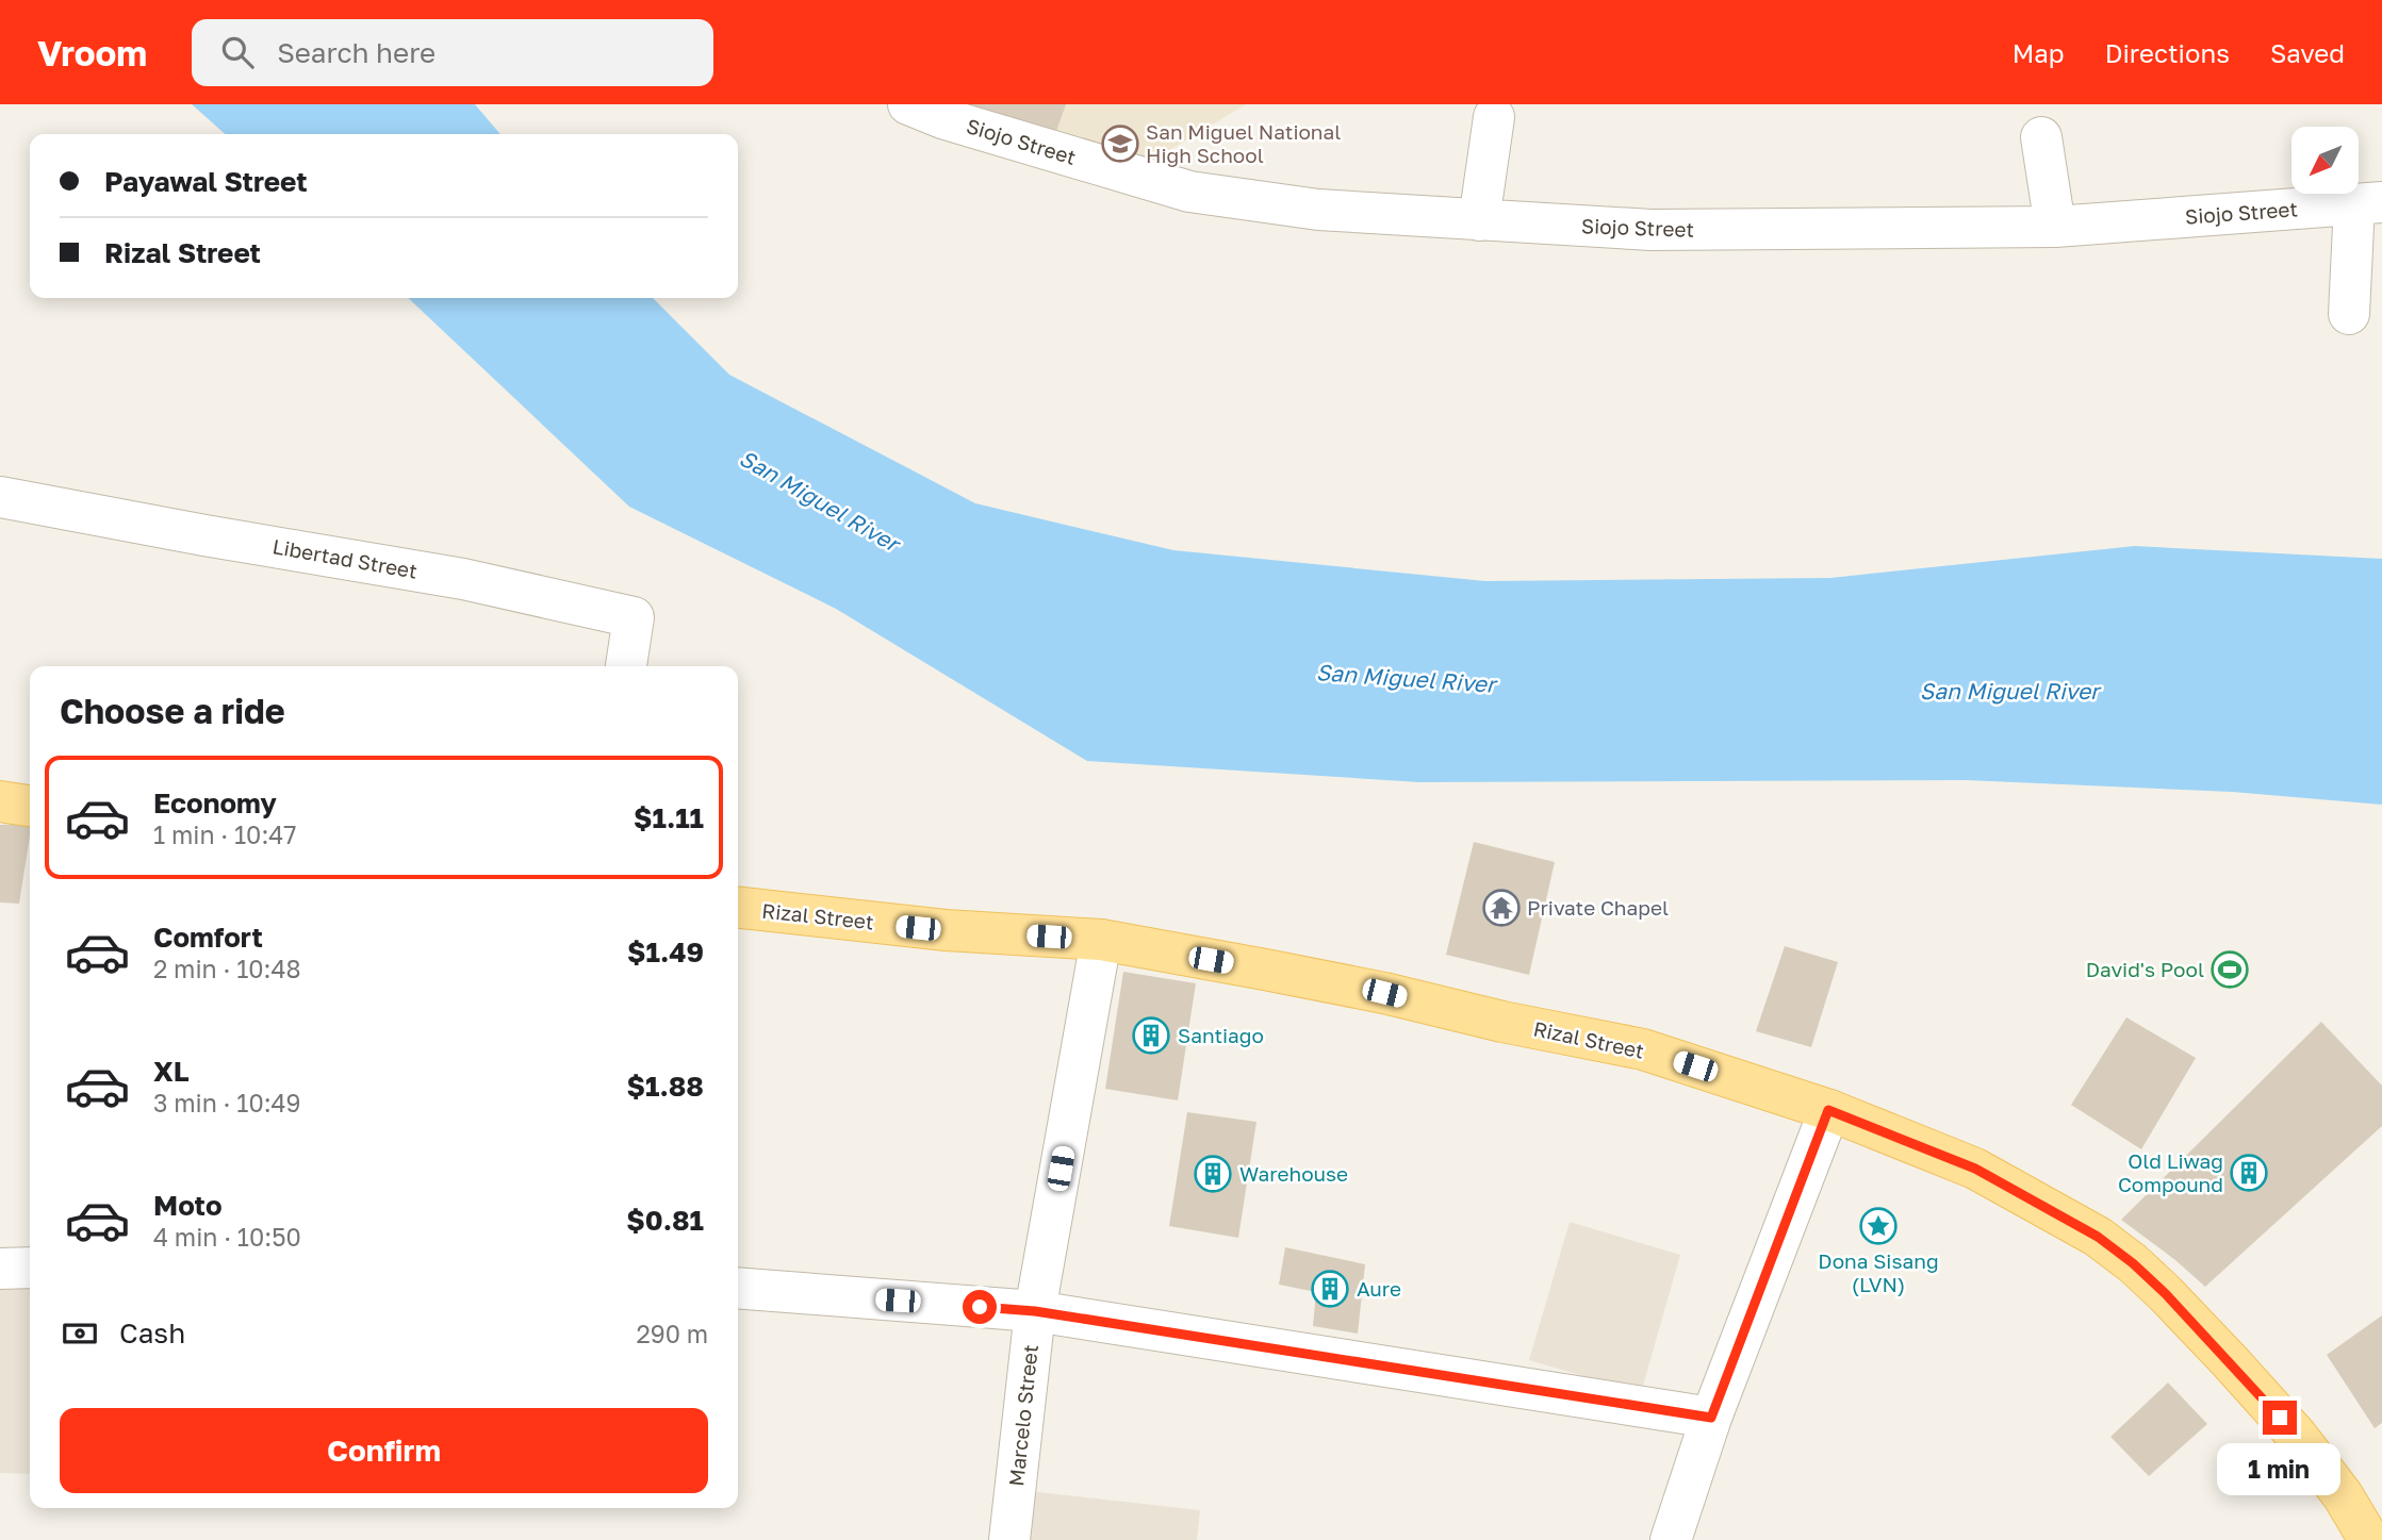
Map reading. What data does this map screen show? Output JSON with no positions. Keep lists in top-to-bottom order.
{
  "streets": {
    "main road": ["Rizal Street"],
    "street": ["Siojo Street", "Libertad Street", "Marcelo Street"]
  },
  "crossings": [
    ["Rizal Street", "Marcelo Street"]
  ],
  "water": ["San Miguel River"],
  "places": {
    "school or university": ["San Miguel National High School"],
    "temple": ["Private Chapel"],
    "sports": ["David's Pool"],
    "building": [
      "Santiago",
      "Old Liwag Compound",
      "Warehouse",
      "Aure"
    ],
    "place": ["Dona Sisang (LVN)"]
  },
  "north": "bottom left",
  "page": {
    "header": "Vroom",
    "search": "Search here",
    "nav": ["Map", "Directions", "Saved"],
    "banner": ["Payawal Street", "Rizal Street"],
    "heading": "Choose a ride",
    "list": [
      {
        "name": "Economy",
        "note": "1 min · 10:47",
        "value": "$1.11"
      },
      {
        "name": "Comfort",
        "note": "2 min · 10:48",
        "value": "$1.49"
      },
      {
        "name": "XL",
        "note": "3 min · 10:49",
        "value": "$1.88"
      },
      {
        "name": "Moto",
        "note": "4 min · 10:50",
        "value": "$0.81"
      }
    ],
    "pay": ["Cash", "290 m"],
    "buttons": "Confirm",
    "bubble": "1 min"
  }
}
